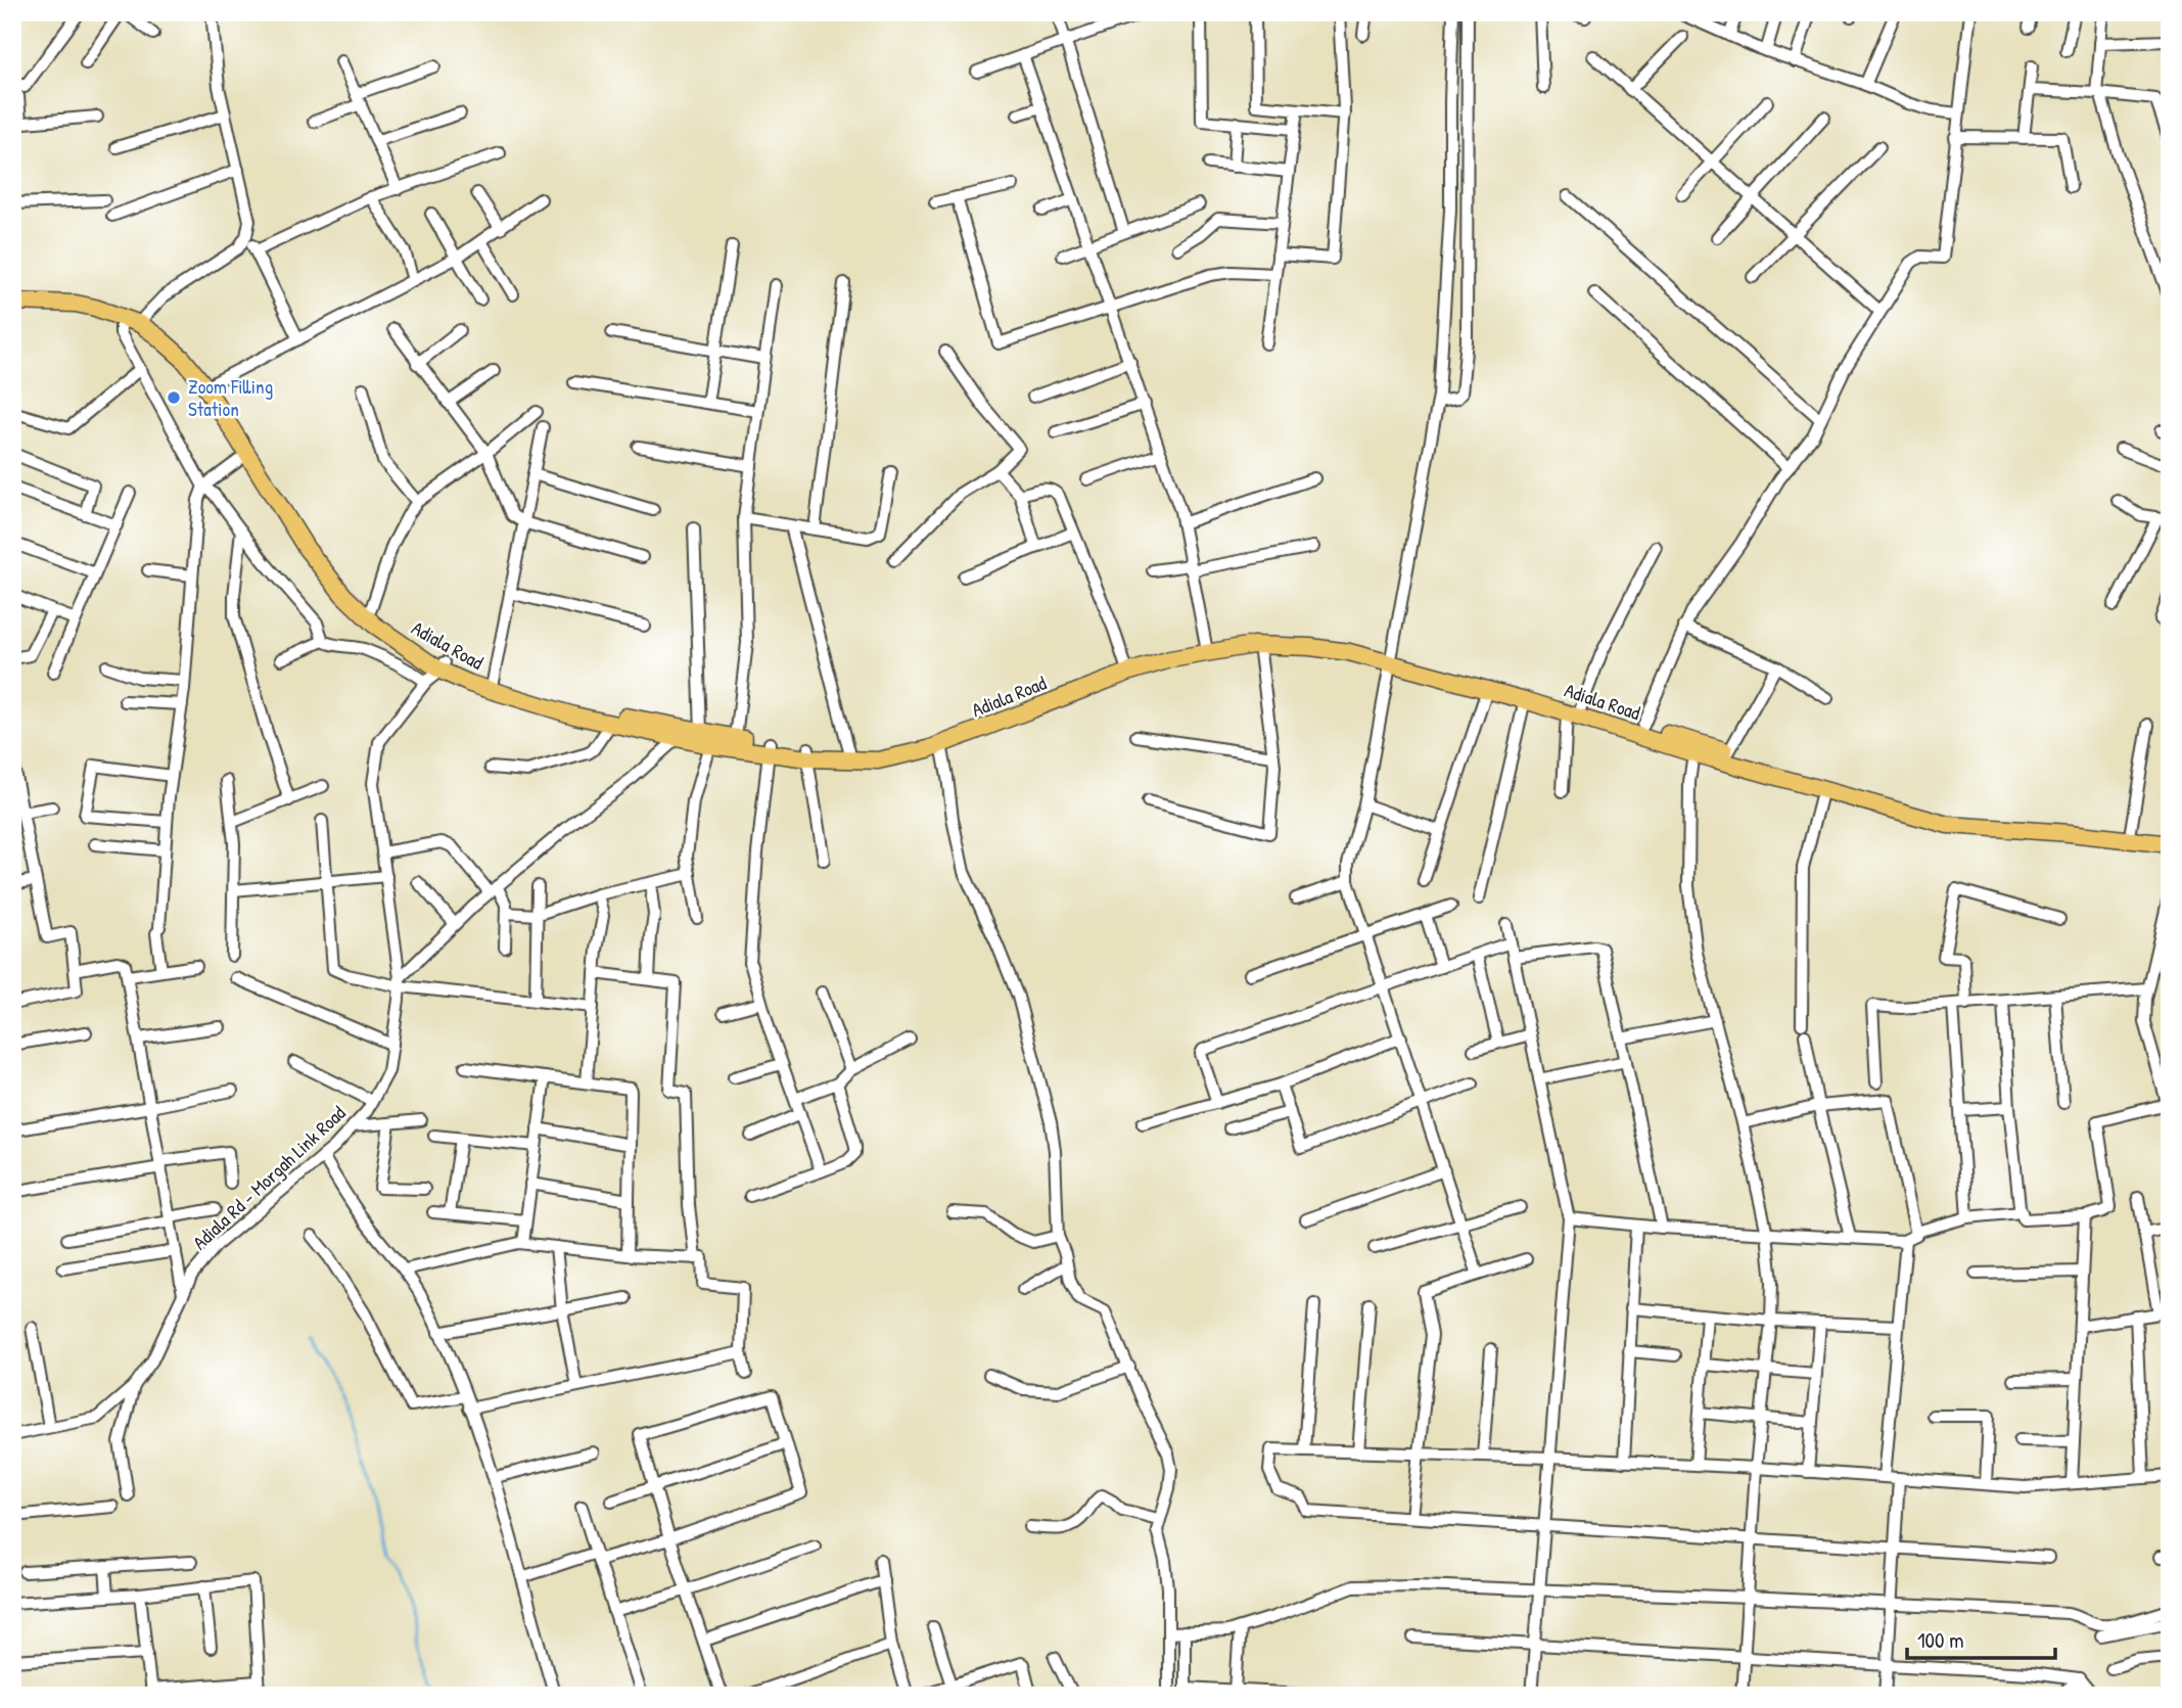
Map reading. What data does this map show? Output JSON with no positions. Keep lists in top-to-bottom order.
{
  "streets": {
    "main road": ["Adiala Road"],
    "street": ["Adiala Rd - Morgah Link Road"]
  },
  "crossings": [
    ["Adiala Road", "Adiala Rd - Morgah Link Road"]
  ],
  "places": ["Zoom Filling Station"],
  "scale_bar": "100 m"
}
